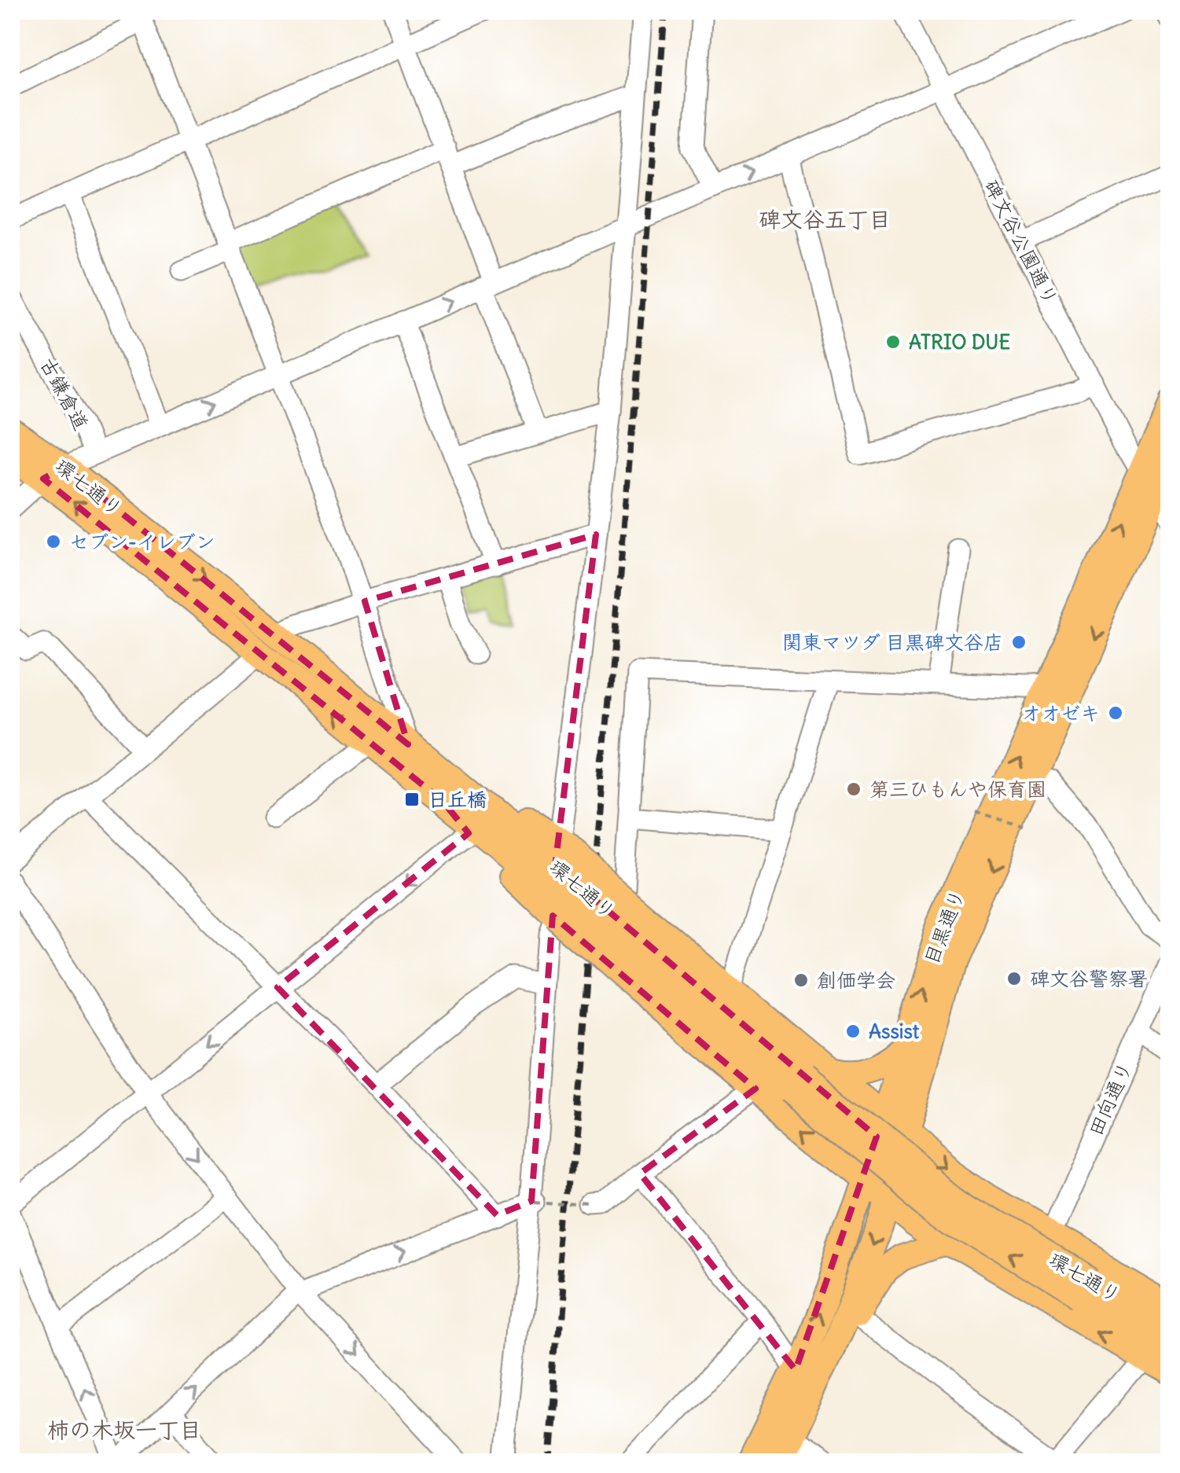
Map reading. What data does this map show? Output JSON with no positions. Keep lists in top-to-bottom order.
{
  "streets": {
    "main road": ["環七通り", "目黒通り"],
    "street": ["碑文谷公園通り", "古鎌倉道", "田向通り"]
  },
  "crossings": [
    ["碑文谷公園通り", "目黒通り"]
  ],
  "districts": ["碑文谷五丁目", "柿の木坂一丁目"],
  "places": {
    "other": [
      "ATRIO DUE",
      "セブン-イレブン",
      "関東マツダ 目黒碑文谷店",
      "オオゼキ",
      "第三ひもんや保育園",
      "碑文谷警察署",
      "創価学会",
      "Assist"
    ],
    "transit": ["日丘橋"]
  }
}
